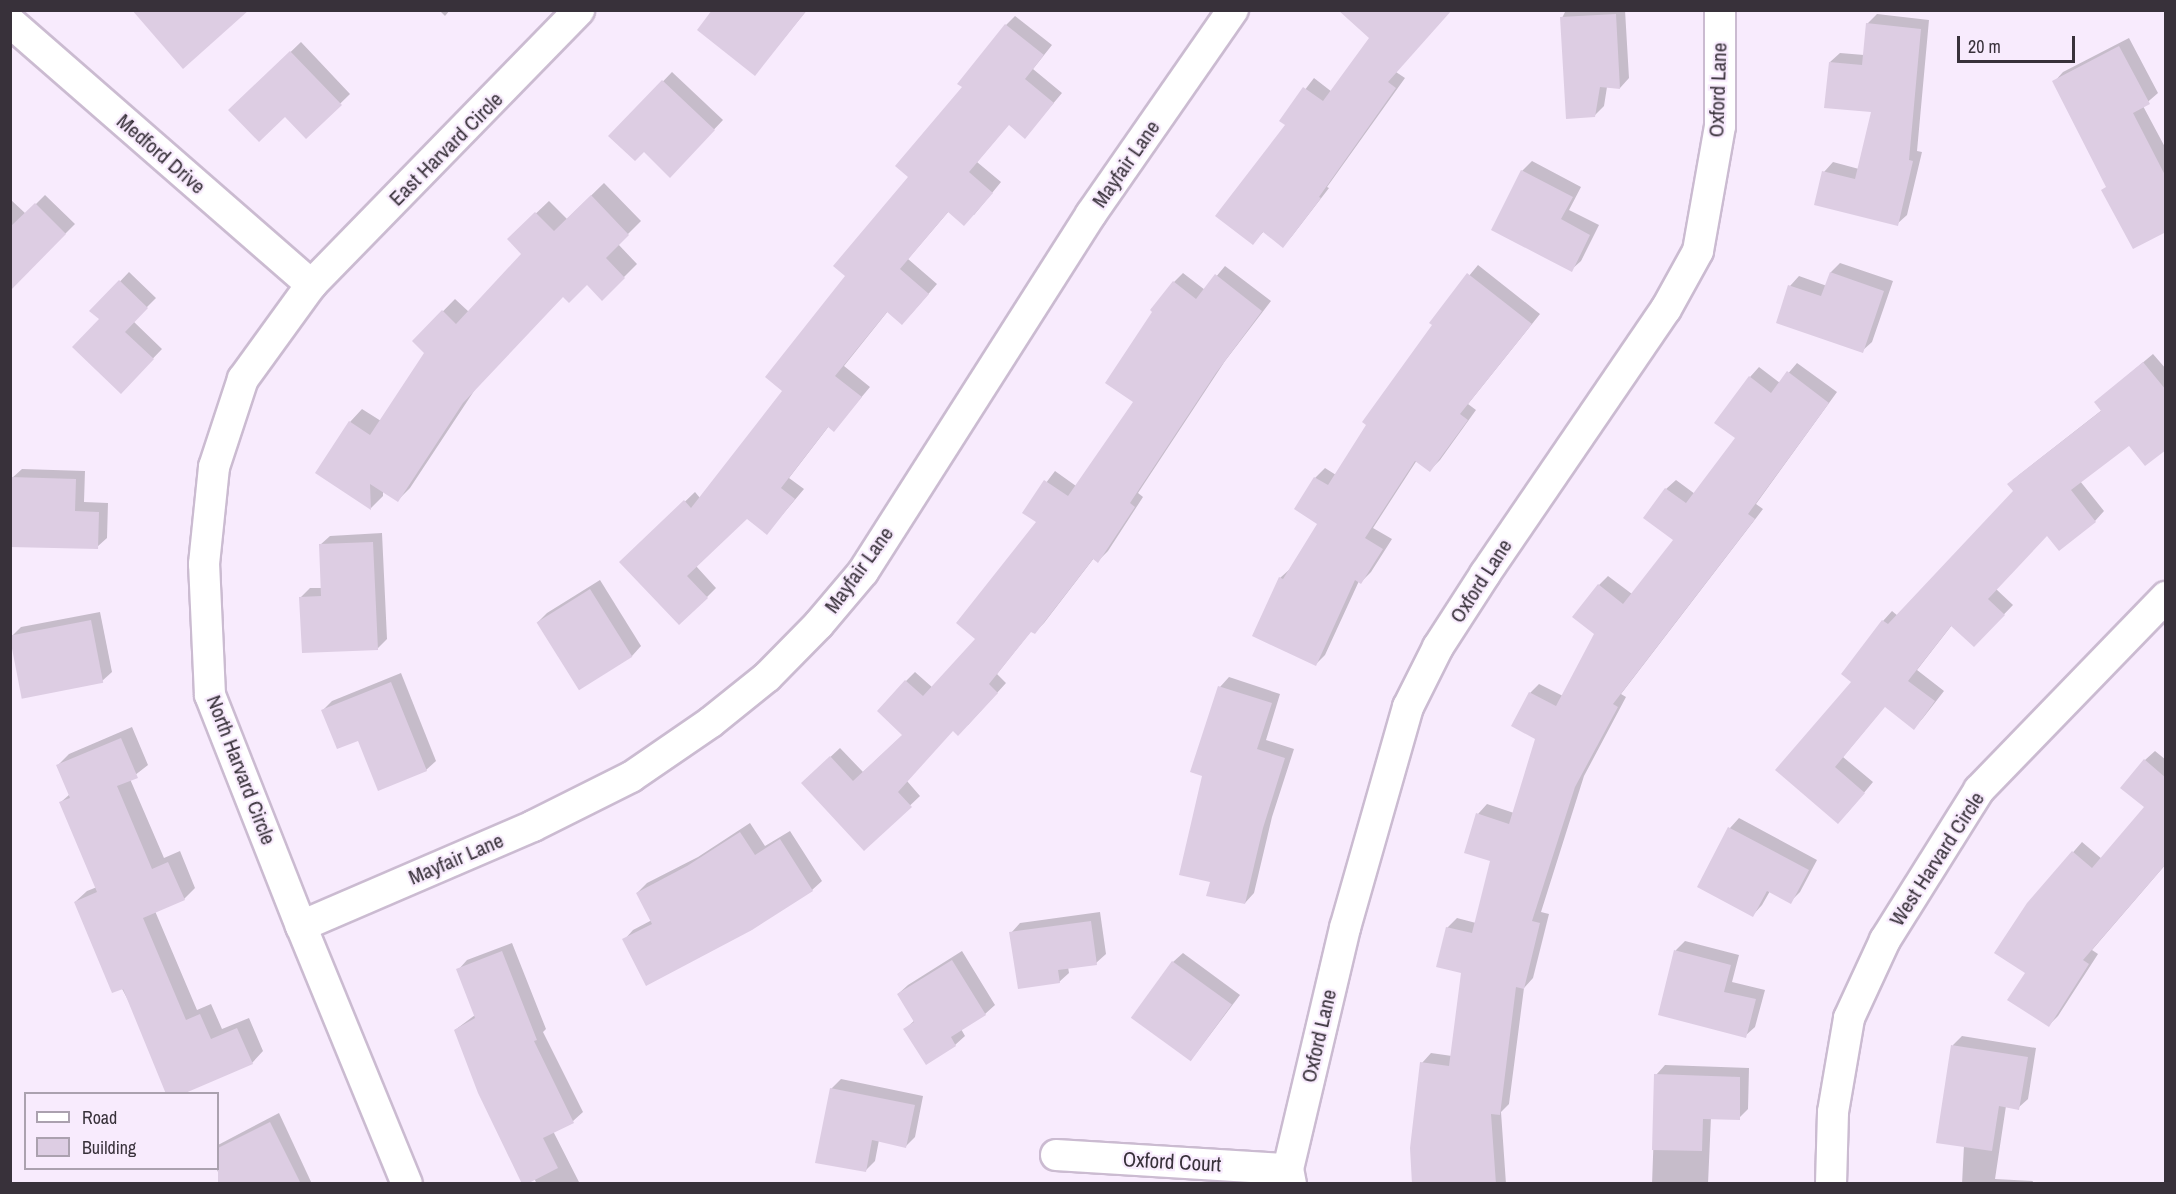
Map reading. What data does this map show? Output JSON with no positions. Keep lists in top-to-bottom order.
{
  "streets": {
    "street": [
      "Oxford Lane",
      "East Harvard Circle",
      "Medford Drive",
      "Mayfair Lane",
      "North Harvard Circle",
      "West Harvard Circle",
      "Oxford Court"
    ]
  },
  "crossings": [
    ["Oxford Lane", "Oxford Court"],
    ["East Harvard Circle", "Medford Drive"],
    ["East Harvard Circle", "North Harvard Circle"],
    ["Medford Drive", "North Harvard Circle"],
    ["Mayfair Lane", "North Harvard Circle"]
  ],
  "legend": ["Road", "Building"],
  "scale_bar": "20 m"
}
